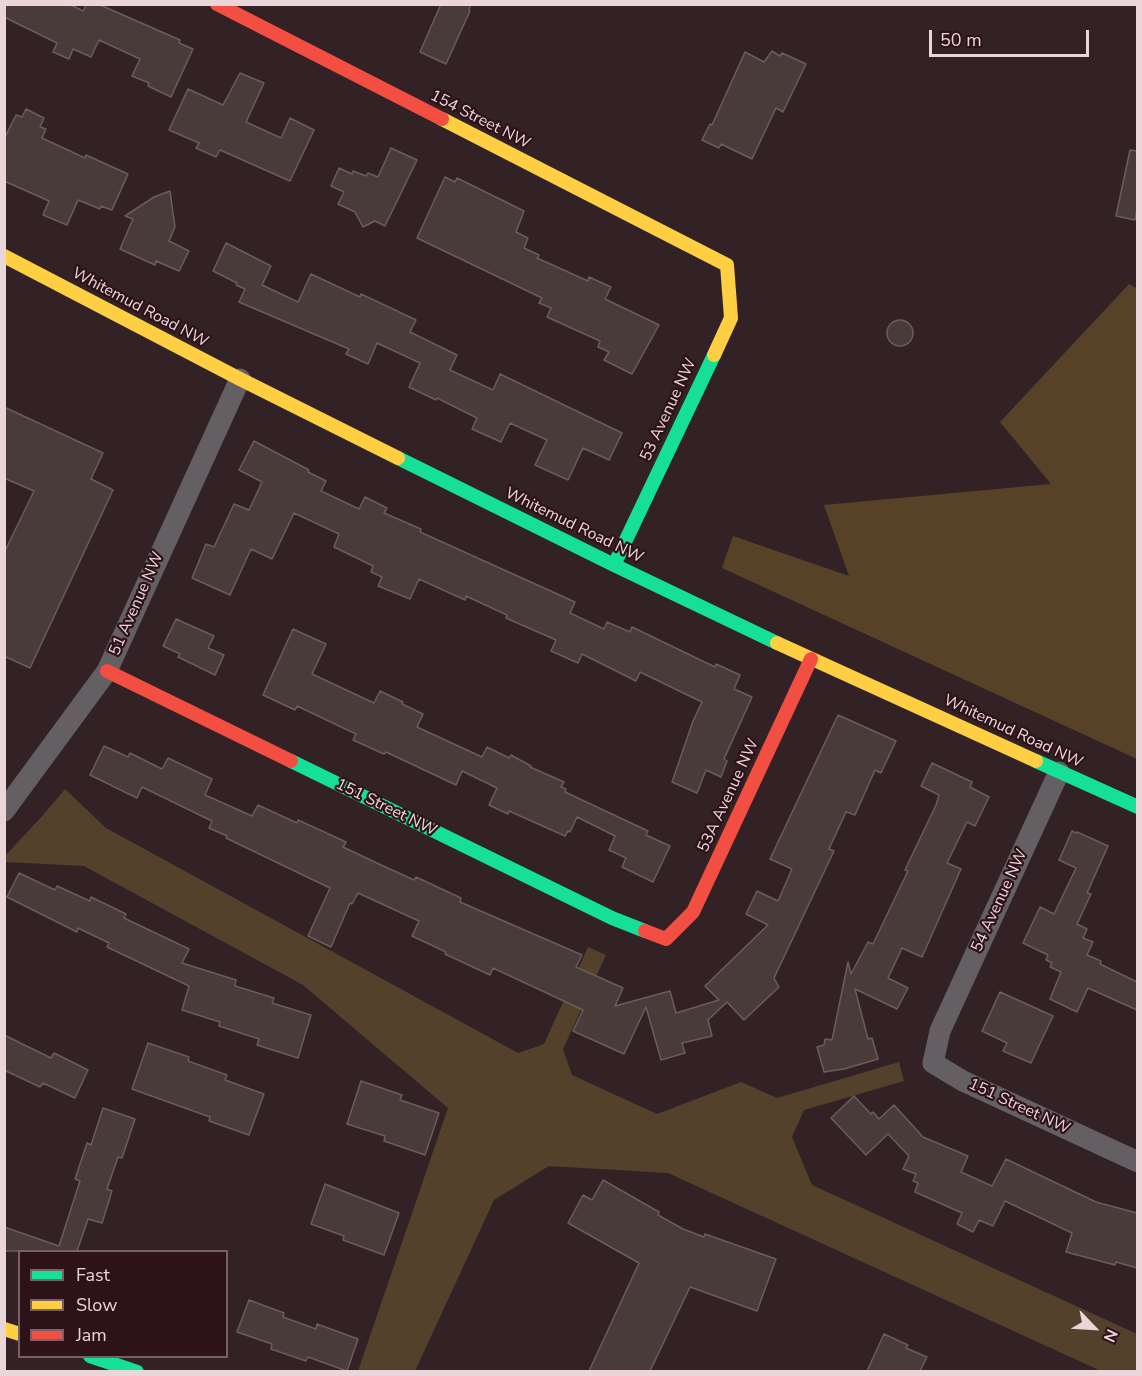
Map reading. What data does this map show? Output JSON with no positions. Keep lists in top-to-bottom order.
{
  "streets": {
    "street": [
      "154 Street NW",
      "Whitemud Road NW",
      "53 Avenue NW",
      "51 Avenue NW",
      "53A Avenue NW",
      "151 Street NW",
      "54 Avenue NW"
    ]
  },
  "crossings": [
    ["154 Street NW", "53 Avenue NW"],
    ["Whitemud Road NW", "53 Avenue NW"],
    ["Whitemud Road NW", "51 Avenue NW"],
    ["Whitemud Road NW", "53A Avenue NW"],
    ["Whitemud Road NW", "54 Avenue NW"],
    ["51 Avenue NW", "151 Street NW"],
    ["53A Avenue NW", "151 Street NW"],
    ["151 Street NW", "54 Avenue NW"]
  ],
  "legend": ["Fast", "Slow", "Jam"],
  "scale_bar": "50 m",
  "north": "bottom right"
}
